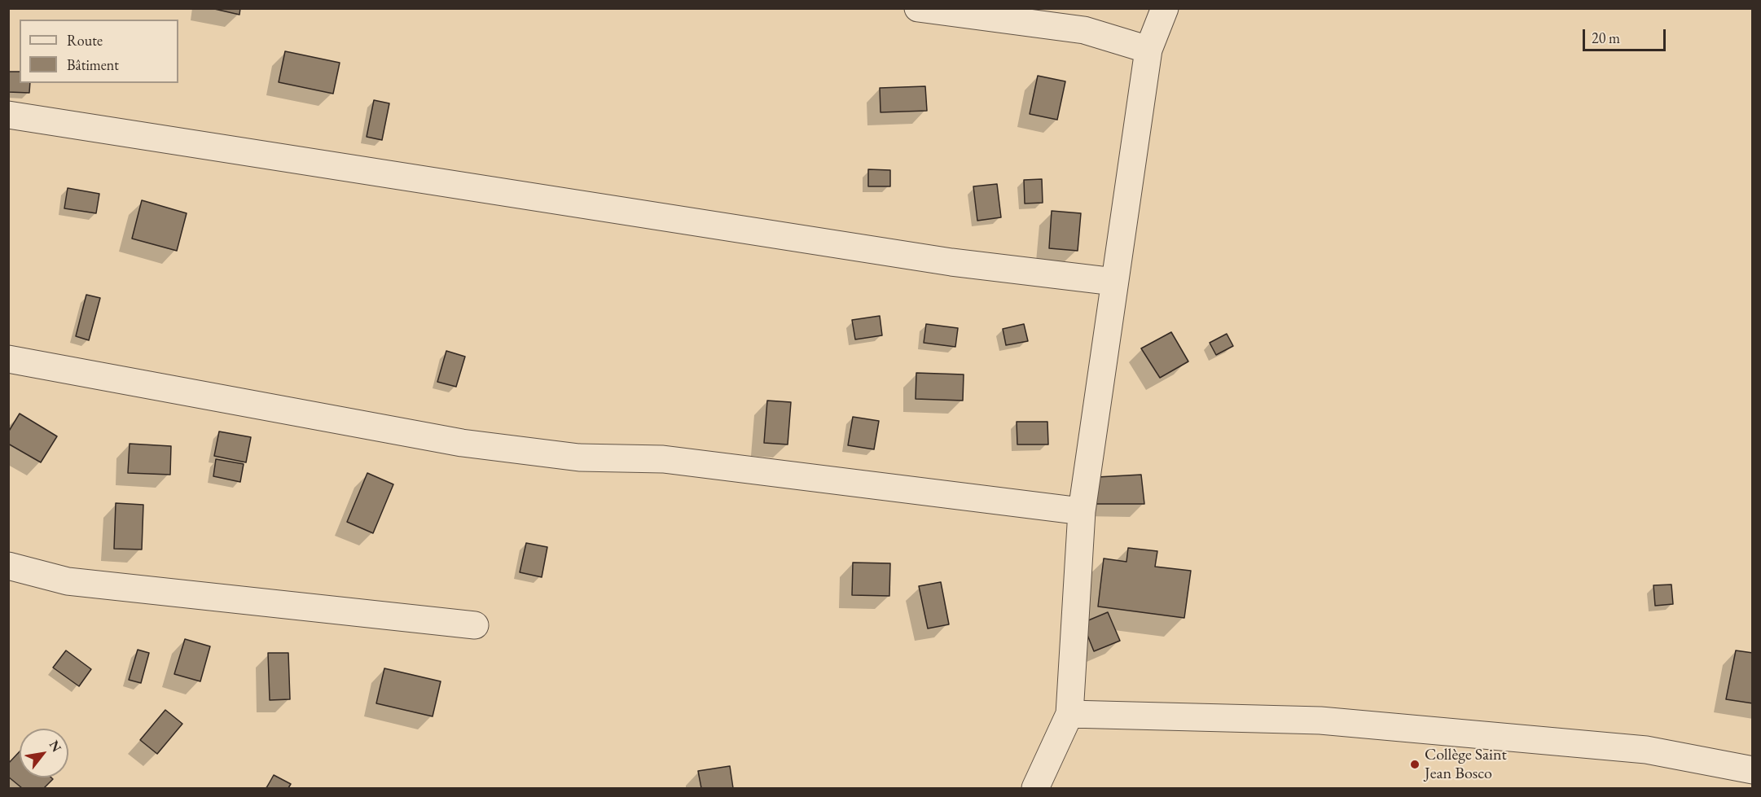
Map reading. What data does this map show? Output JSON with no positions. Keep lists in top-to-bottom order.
{
  "places": ["Collège Saint Jean Bosco"],
  "legend": ["Route", "Bâtiment"],
  "scale_bar": "20 m",
  "north": "top right"
}
